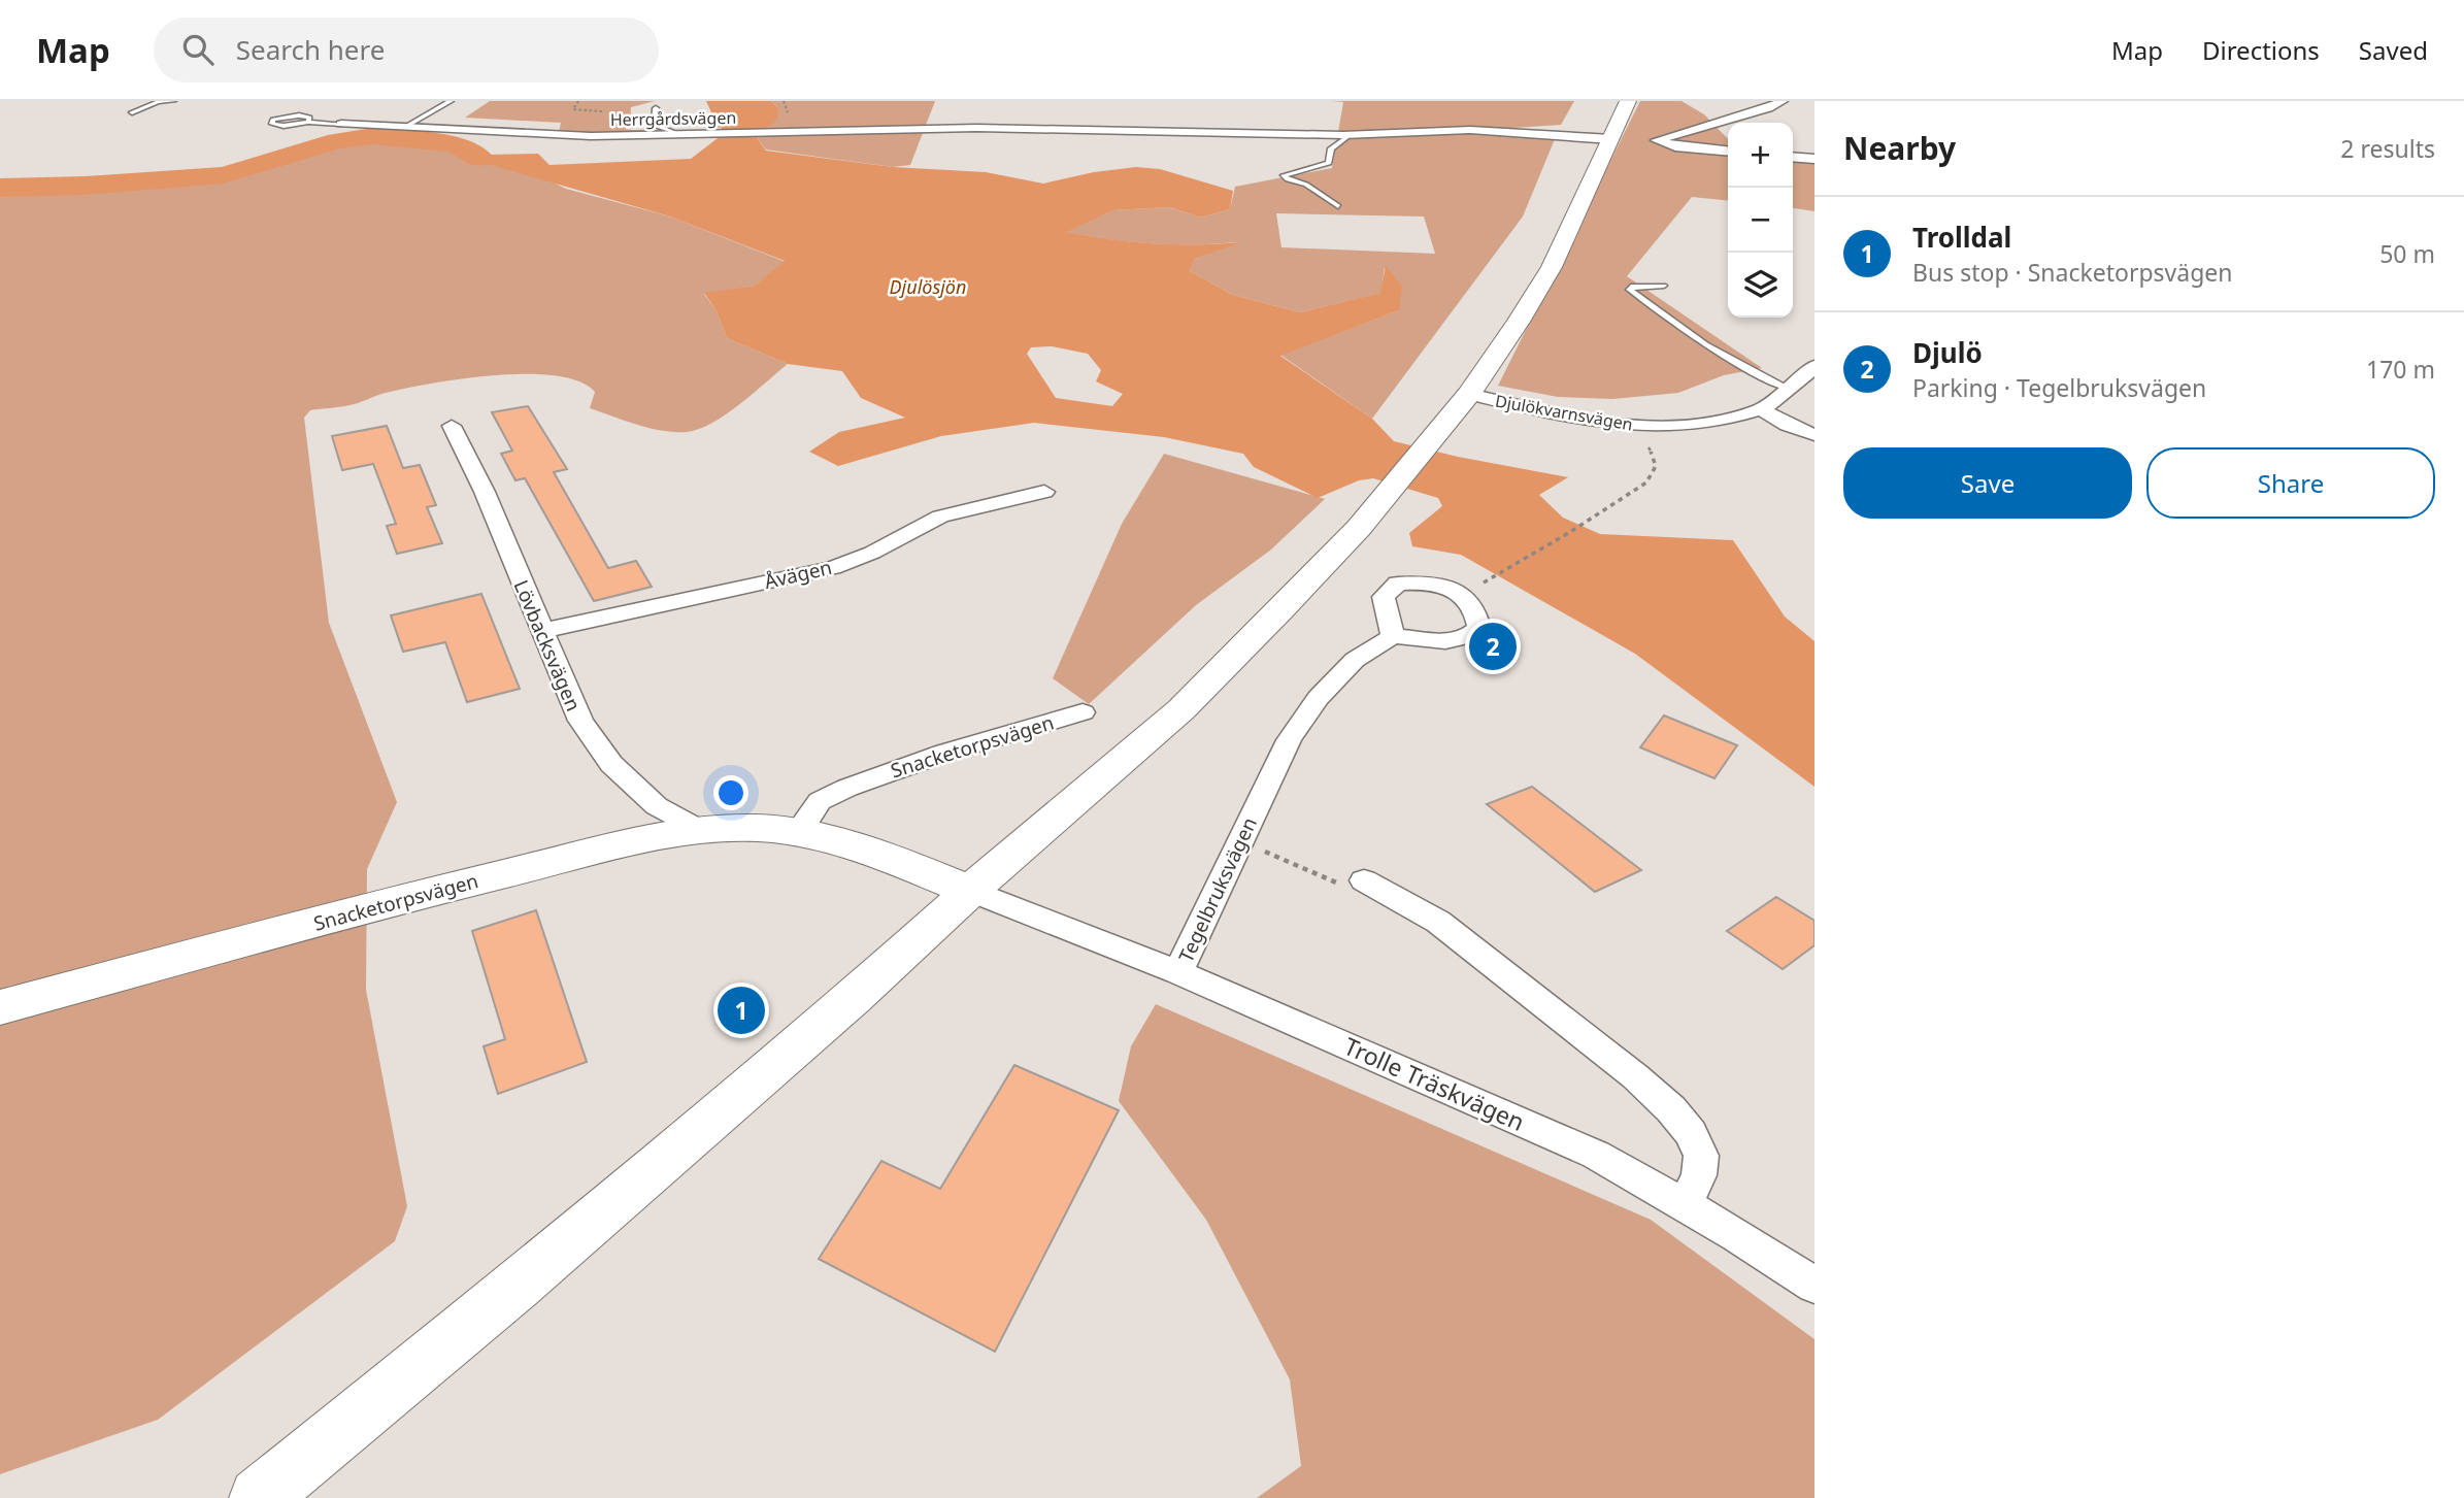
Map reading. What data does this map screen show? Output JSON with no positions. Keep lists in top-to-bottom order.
{
  "streets": {
    "main road": ["Snacketorpsvägen"],
    "street": [
      "Herrgårdsvägen",
      "Djulökvarnsvägen",
      "Åvägen",
      "Lövbacksvägen",
      "Tegelbruksvägen",
      "Trolle Träskvägen"
    ]
  },
  "crossings": [
    ["Åvägen", "Lövbacksvägen"],
    ["Lövbacksvägen", "Snacketorpsvägen"],
    ["Snacketorpsvägen", "Tegelbruksvägen"],
    ["Tegelbruksvägen", "Trolle Träskvägen"]
  ],
  "water": ["Djulösjön"],
  "page": {
    "header": "Map",
    "search": "Search here",
    "nav": ["Map", "Directions", "Saved"],
    "heading": ["Nearby", "2 results"],
    "map_buttons": ["+", "−"],
    "list": [
      {
        "mark": "1",
        "name": "Trolldal",
        "note": "Bus stop · Snacketorpsvägen",
        "value": "50 m"
      },
      {
        "mark": "2",
        "name": "Djulö",
        "note": "Parking · Tegelbruksvägen",
        "value": "170 m"
      }
    ],
    "buttons": ["Save", "Share"],
    "pins": ["2", "1"]
  }
}
